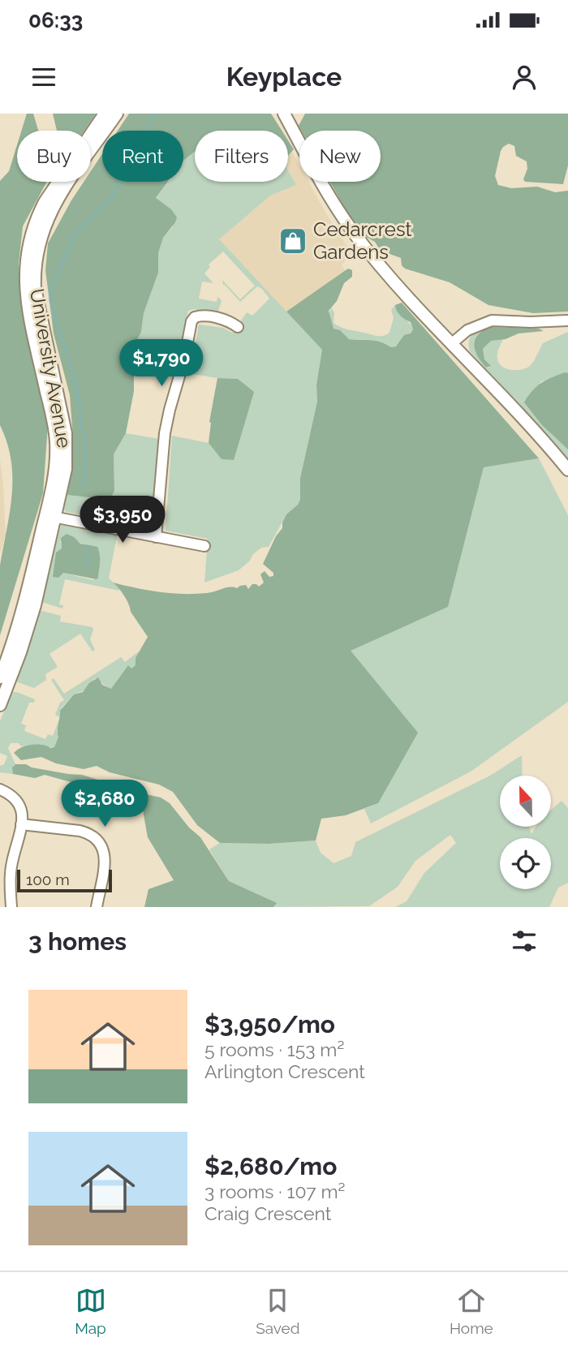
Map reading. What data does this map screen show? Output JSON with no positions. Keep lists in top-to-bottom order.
{
  "streets": {
    "main road": ["University Avenue"]
  },
  "places": {
    "shop": ["Cedarcrest Gardens"]
  },
  "scale_bar": "100 m",
  "north": "top",
  "page": {
    "status": "06:33",
    "header": "Keyplace",
    "chip": [
      "Buy",
      "Rent",
      "Filters",
      "New"
    ],
    "price": ["$1,790", "$3,950", "$2,680"],
    "scale": "100 m",
    "heading": "3 homes",
    "list": [
      {
        "name": "$3,950/mo",
        "note": "5 rooms · 153 m² · Arlington Crescent"
      },
      {
        "name": "$2,680/mo",
        "note": "3 rooms · 107 m² · Craig Crescent"
      }
    ],
    "tabs": ["Map", "Saved", "Home"]
  }
}
